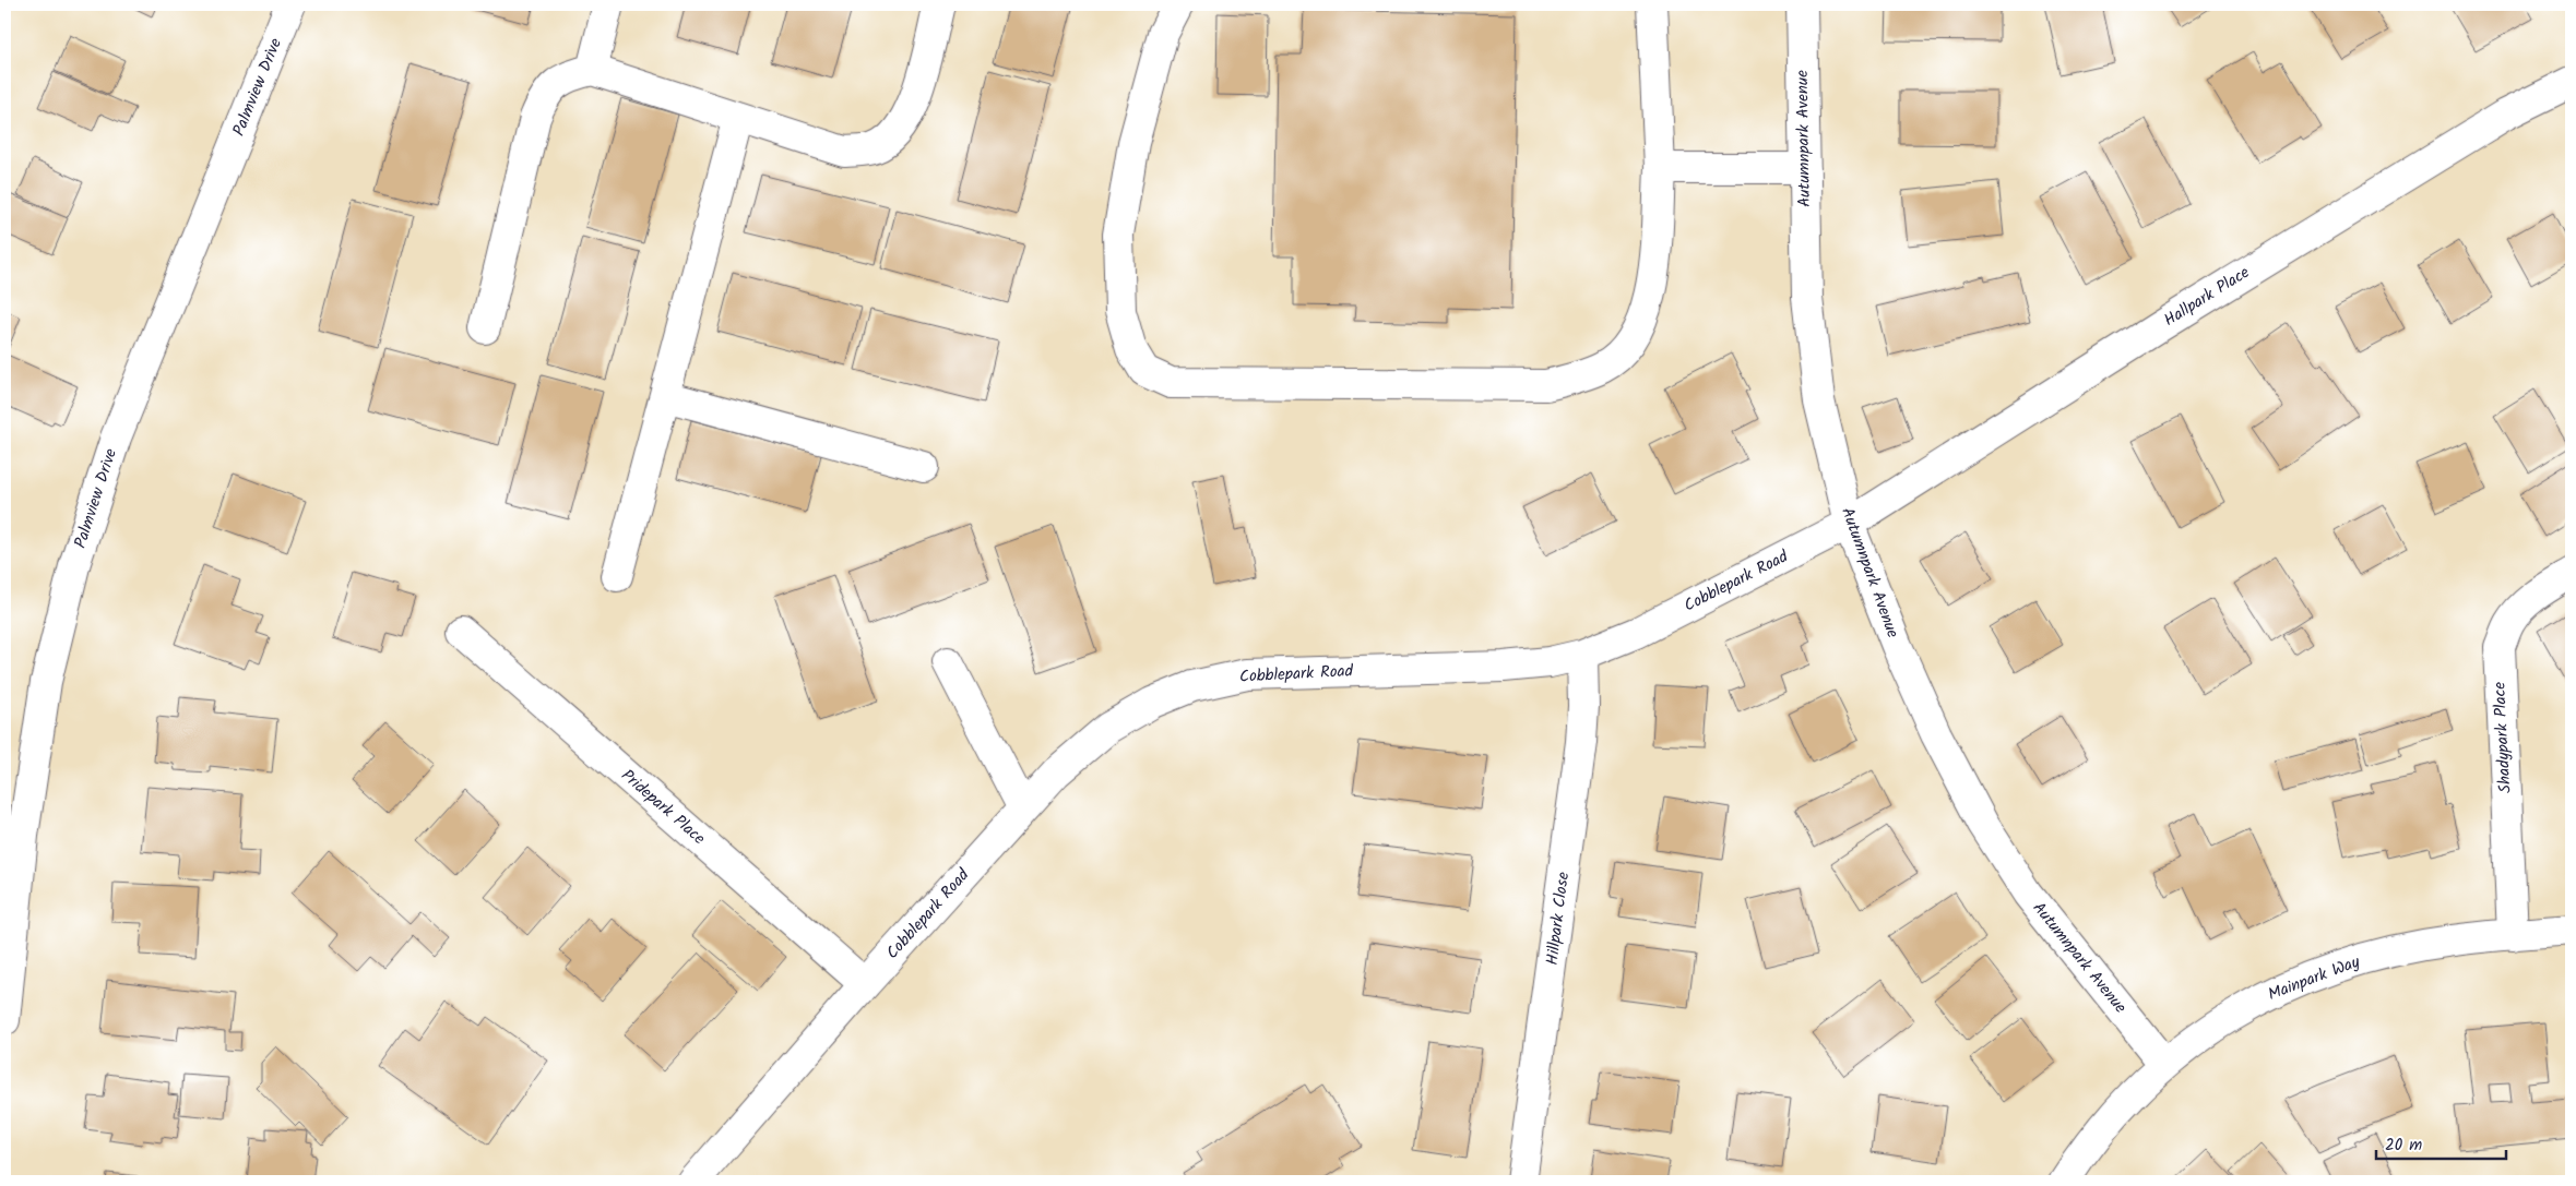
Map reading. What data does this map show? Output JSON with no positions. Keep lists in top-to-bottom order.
{
  "streets": {
    "street": [
      "Palmview Drive",
      "Autumnpark Avenue",
      "Hallpark Place",
      "Cobblepark Road",
      "Shadypark Place",
      "Pridepark Place",
      "Hillpark Close",
      "Mainpark Way"
    ]
  },
  "crossings": [
    ["Autumnpark Avenue", "Hallpark Place"],
    ["Autumnpark Avenue", "Cobblepark Road"],
    ["Autumnpark Avenue", "Mainpark Way"],
    ["Hallpark Place", "Cobblepark Road"],
    ["Cobblepark Road", "Pridepark Place"],
    ["Cobblepark Road", "Hillpark Close"],
    ["Shadypark Place", "Mainpark Way"]
  ],
  "scale_bar": "20 m"
}
